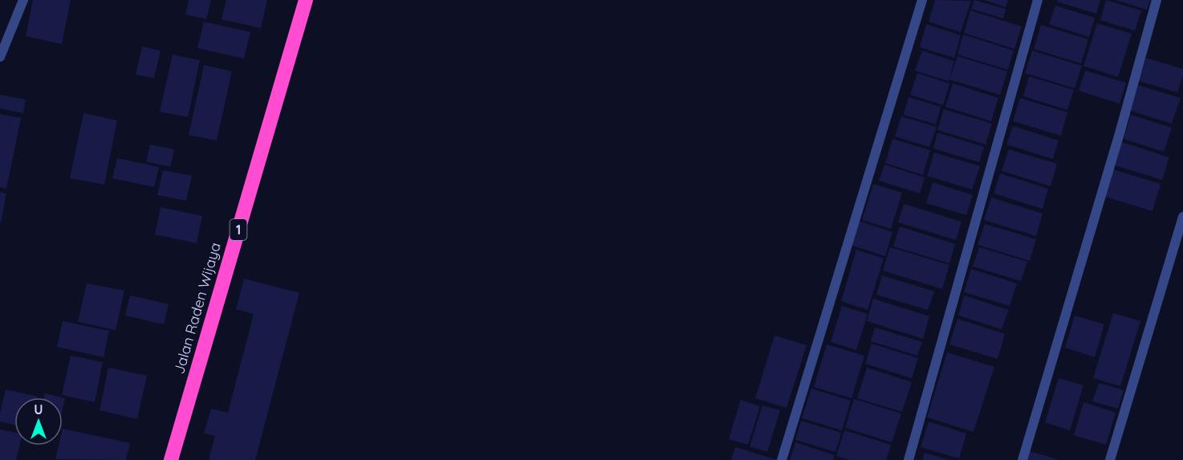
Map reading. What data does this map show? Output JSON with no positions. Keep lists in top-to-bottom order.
{
  "streets": {
    "highway": ["1", "Jalan Raden Wijaya"]
  },
  "north": "top"
}
